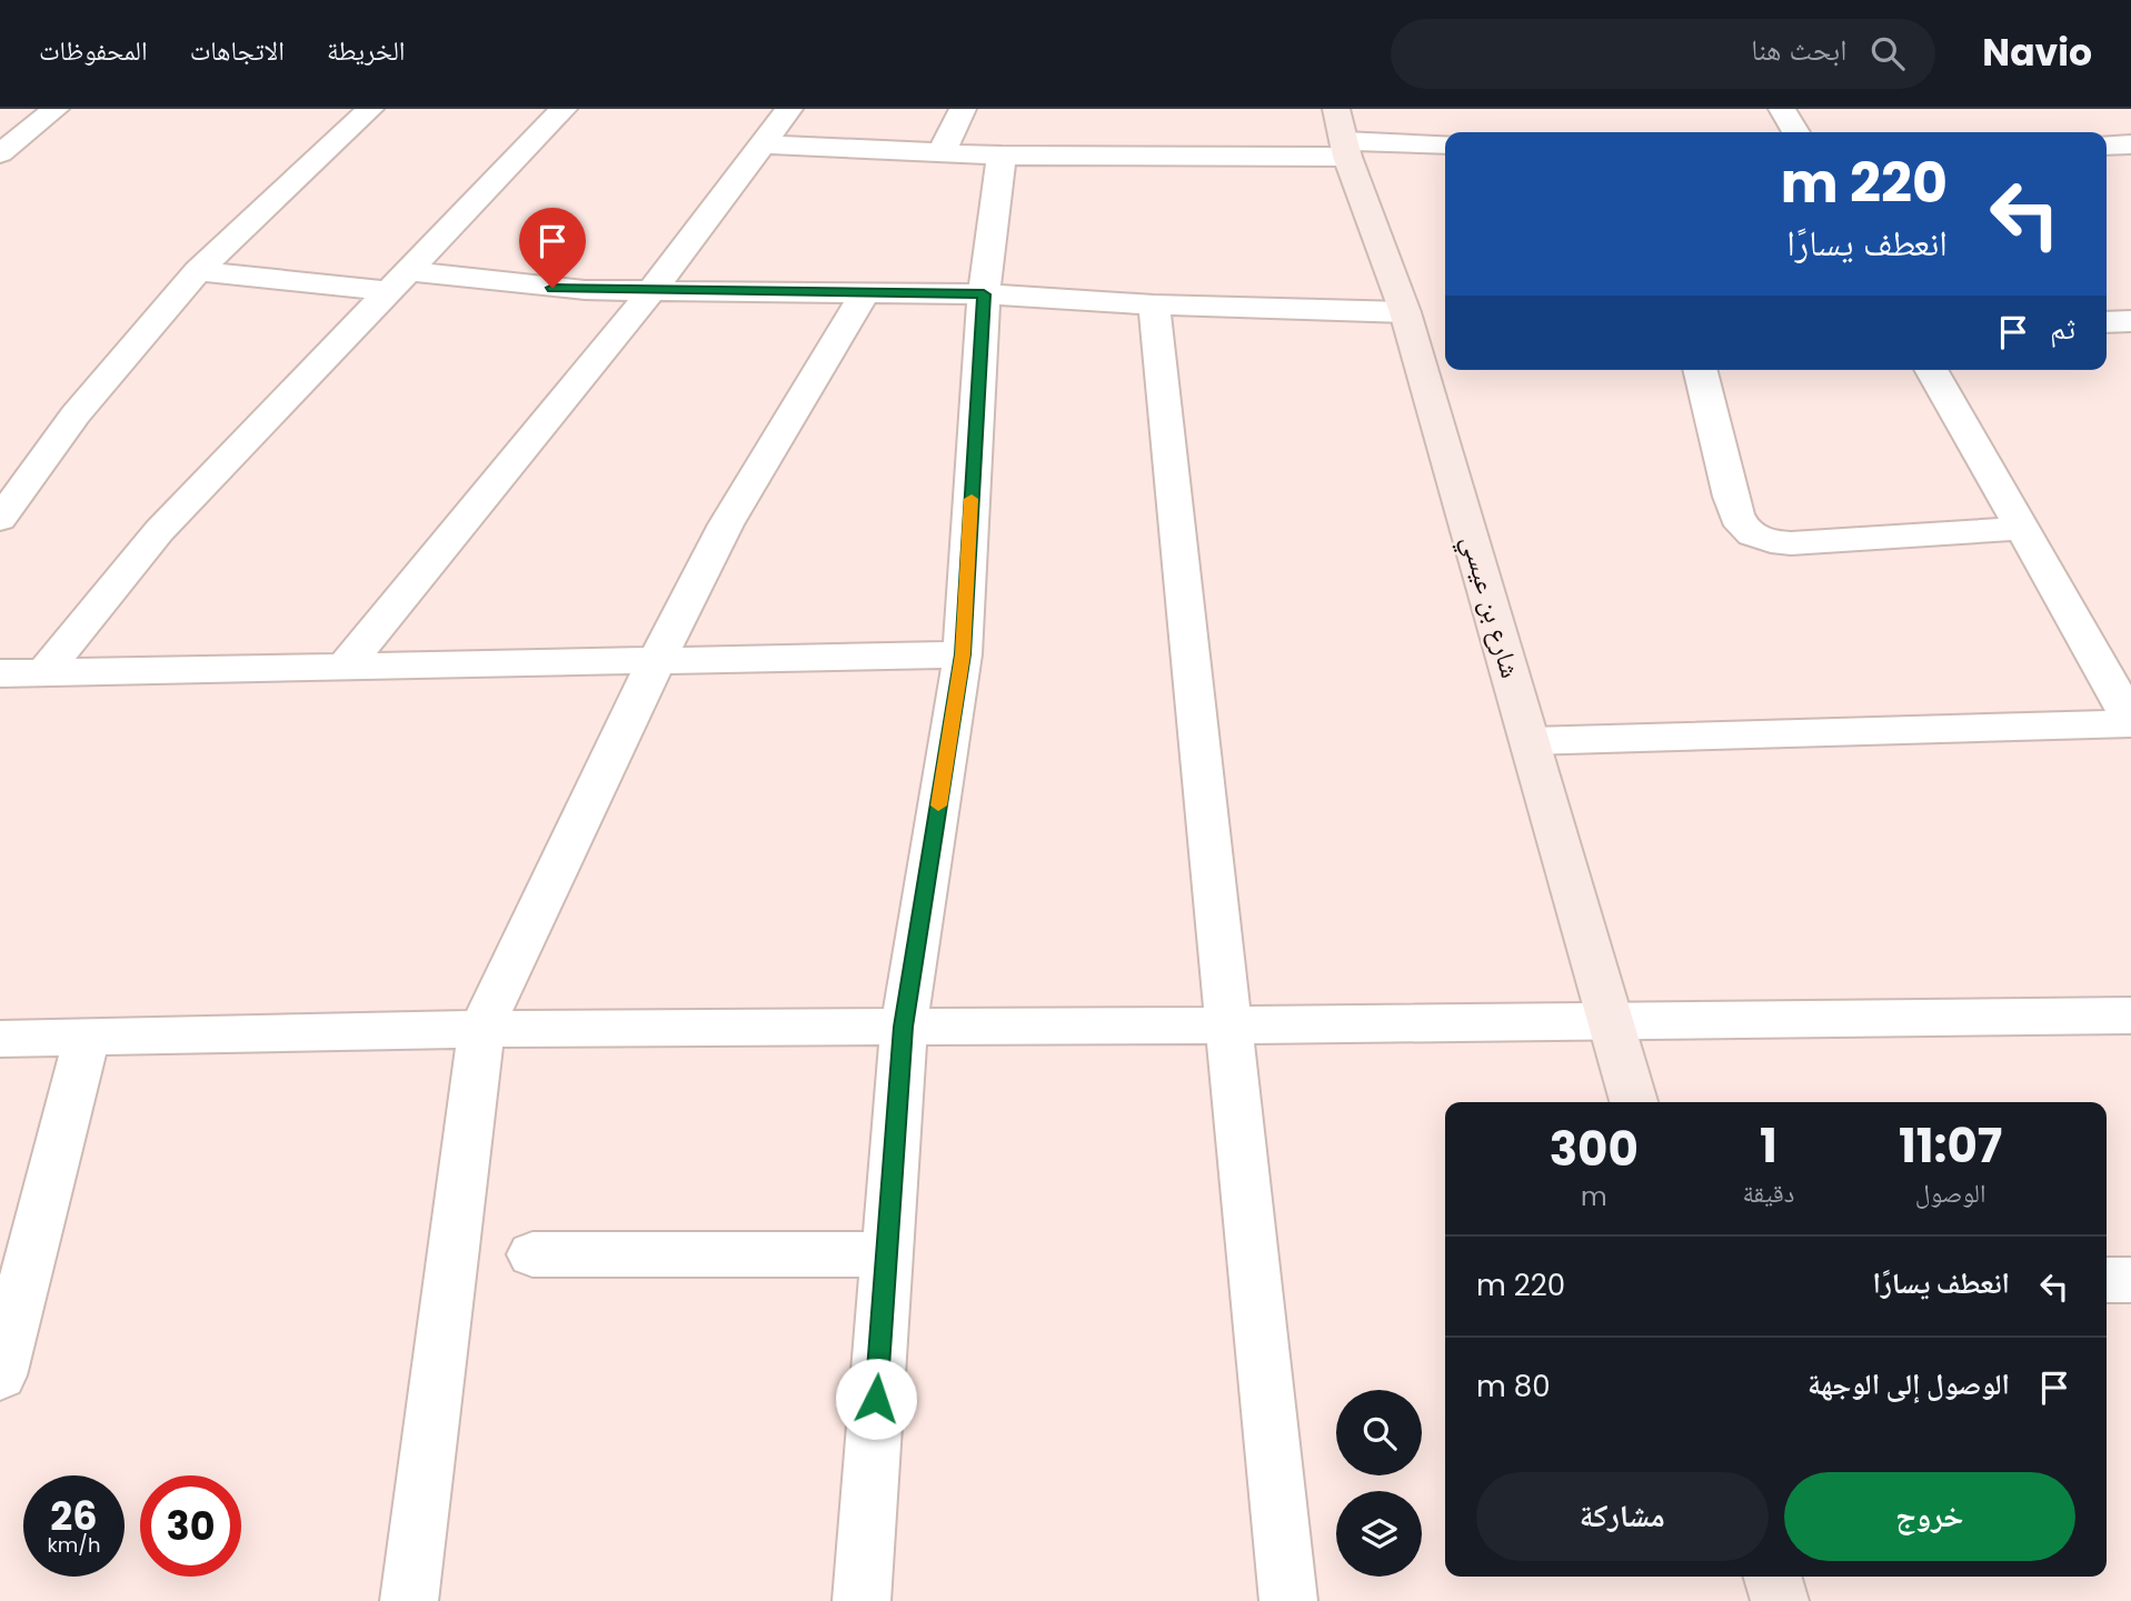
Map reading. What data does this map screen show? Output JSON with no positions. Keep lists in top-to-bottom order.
{
  "streets": {
    "street": ["شارع بن عيسي"]
  },
  "page": {
    "header": "Navio",
    "search": "ابحث هنا",
    "nav": ["الخريطة", "الاتجاهات", "المحفوظات"],
    "turn": ["220 m", "انعطف يسارًا"],
    "then": "ثم",
    "eta": [
      "11:07",
      "الوصول",
      "1",
      "دقيقة",
      "300",
      "m"
    ],
    "list": [
      {
        "name": "انعطف يسارًا",
        "value": "220 m"
      },
      {
        "name": "الوصول إلى الوجهة",
        "value": "80 m"
      }
    ],
    "buttons": ["خروج", "مشاركة"],
    "speed": "26 km/h",
    "limit": "30"
  }
}
